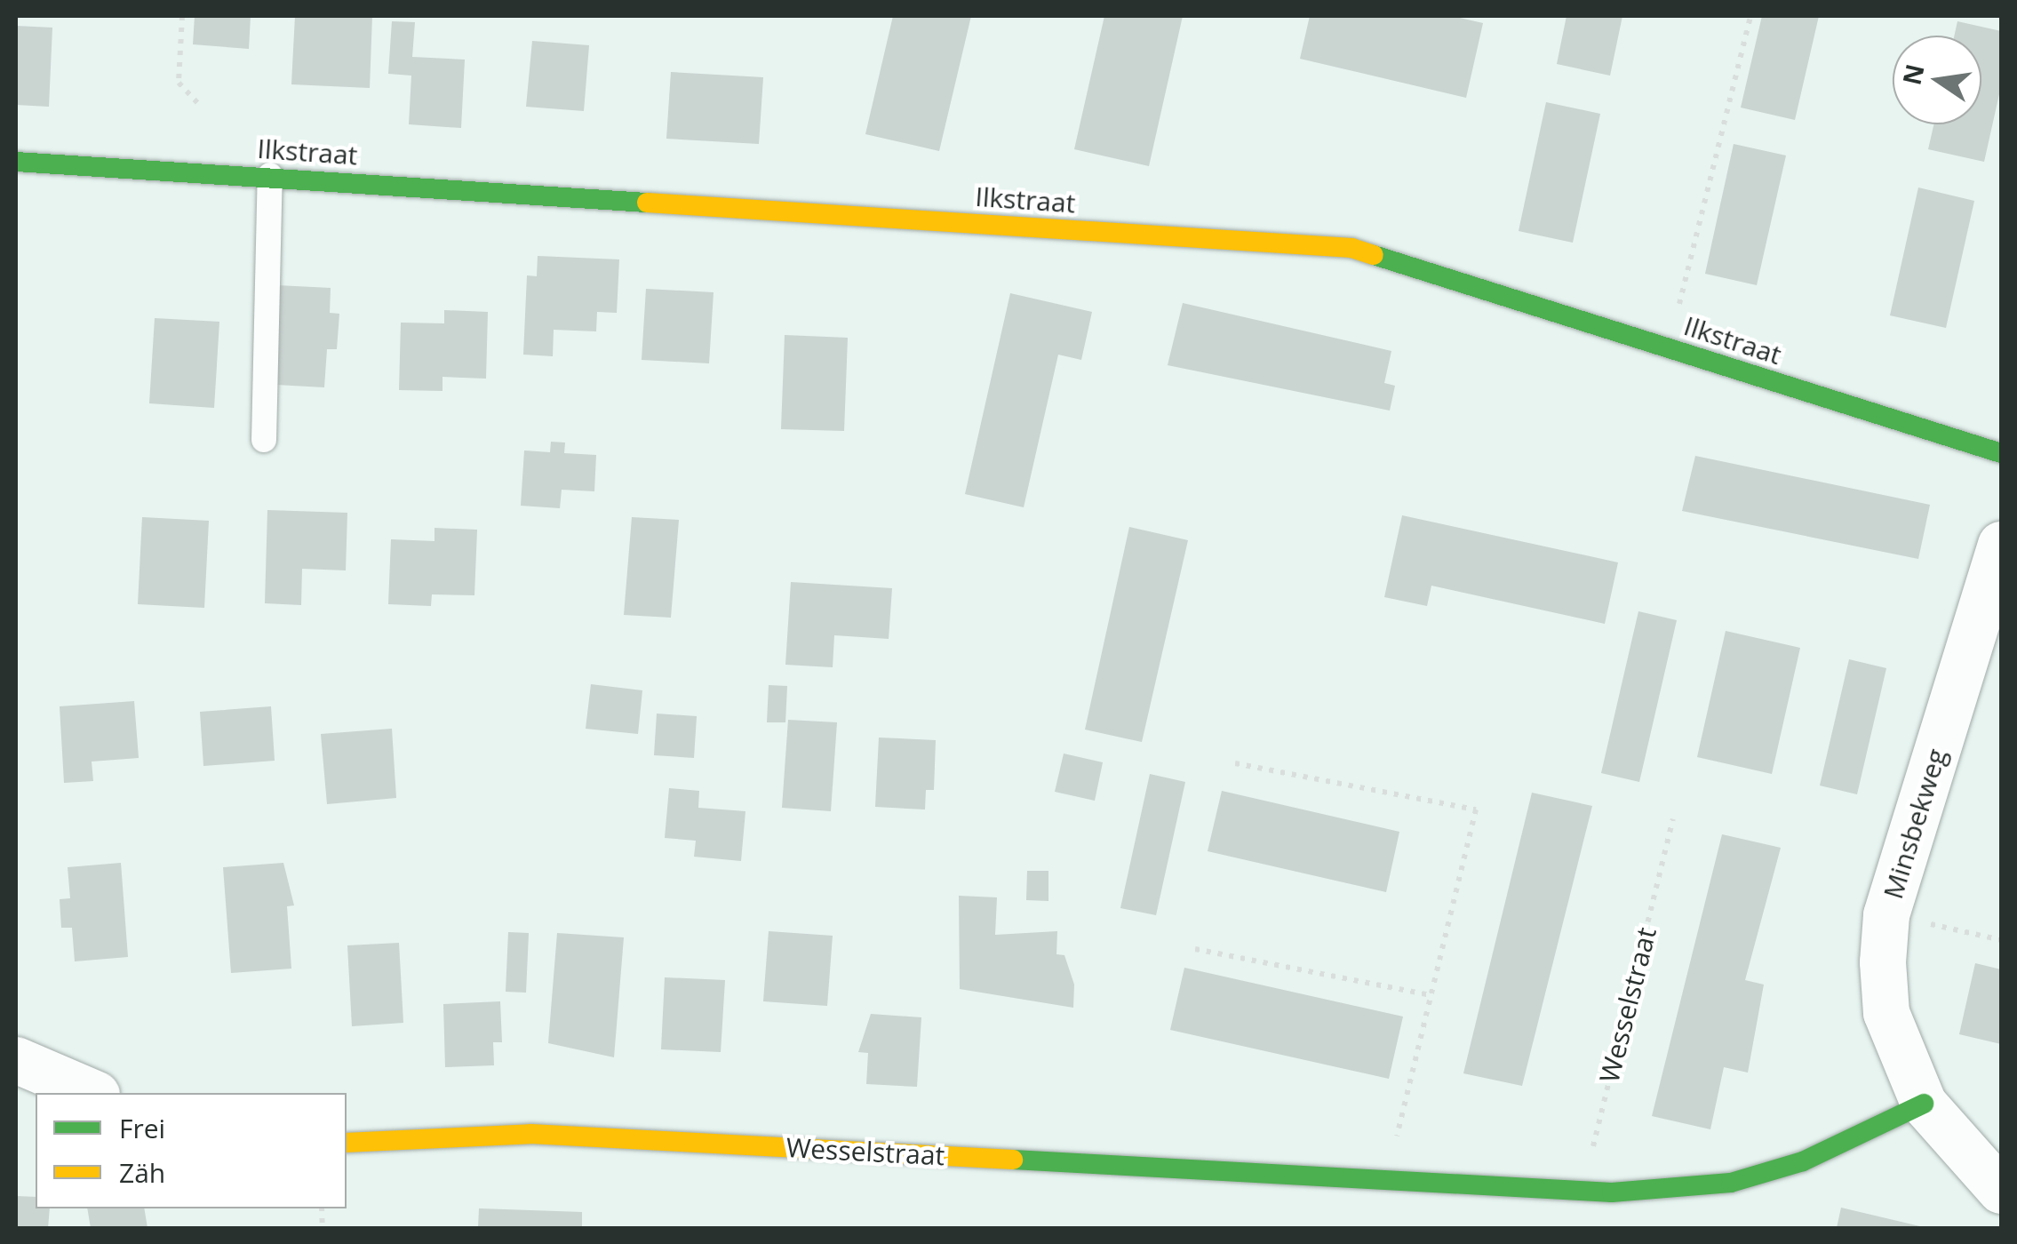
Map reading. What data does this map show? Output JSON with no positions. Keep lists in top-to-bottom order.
{
  "streets": {
    "street": ["Ilkstraat", "Minsbekweg", "Wesselstraat"]
  },
  "crossings": [
    ["Minsbekweg", "Wesselstraat"]
  ],
  "legend": ["Frei", "Zäh"],
  "north": "left"
}
